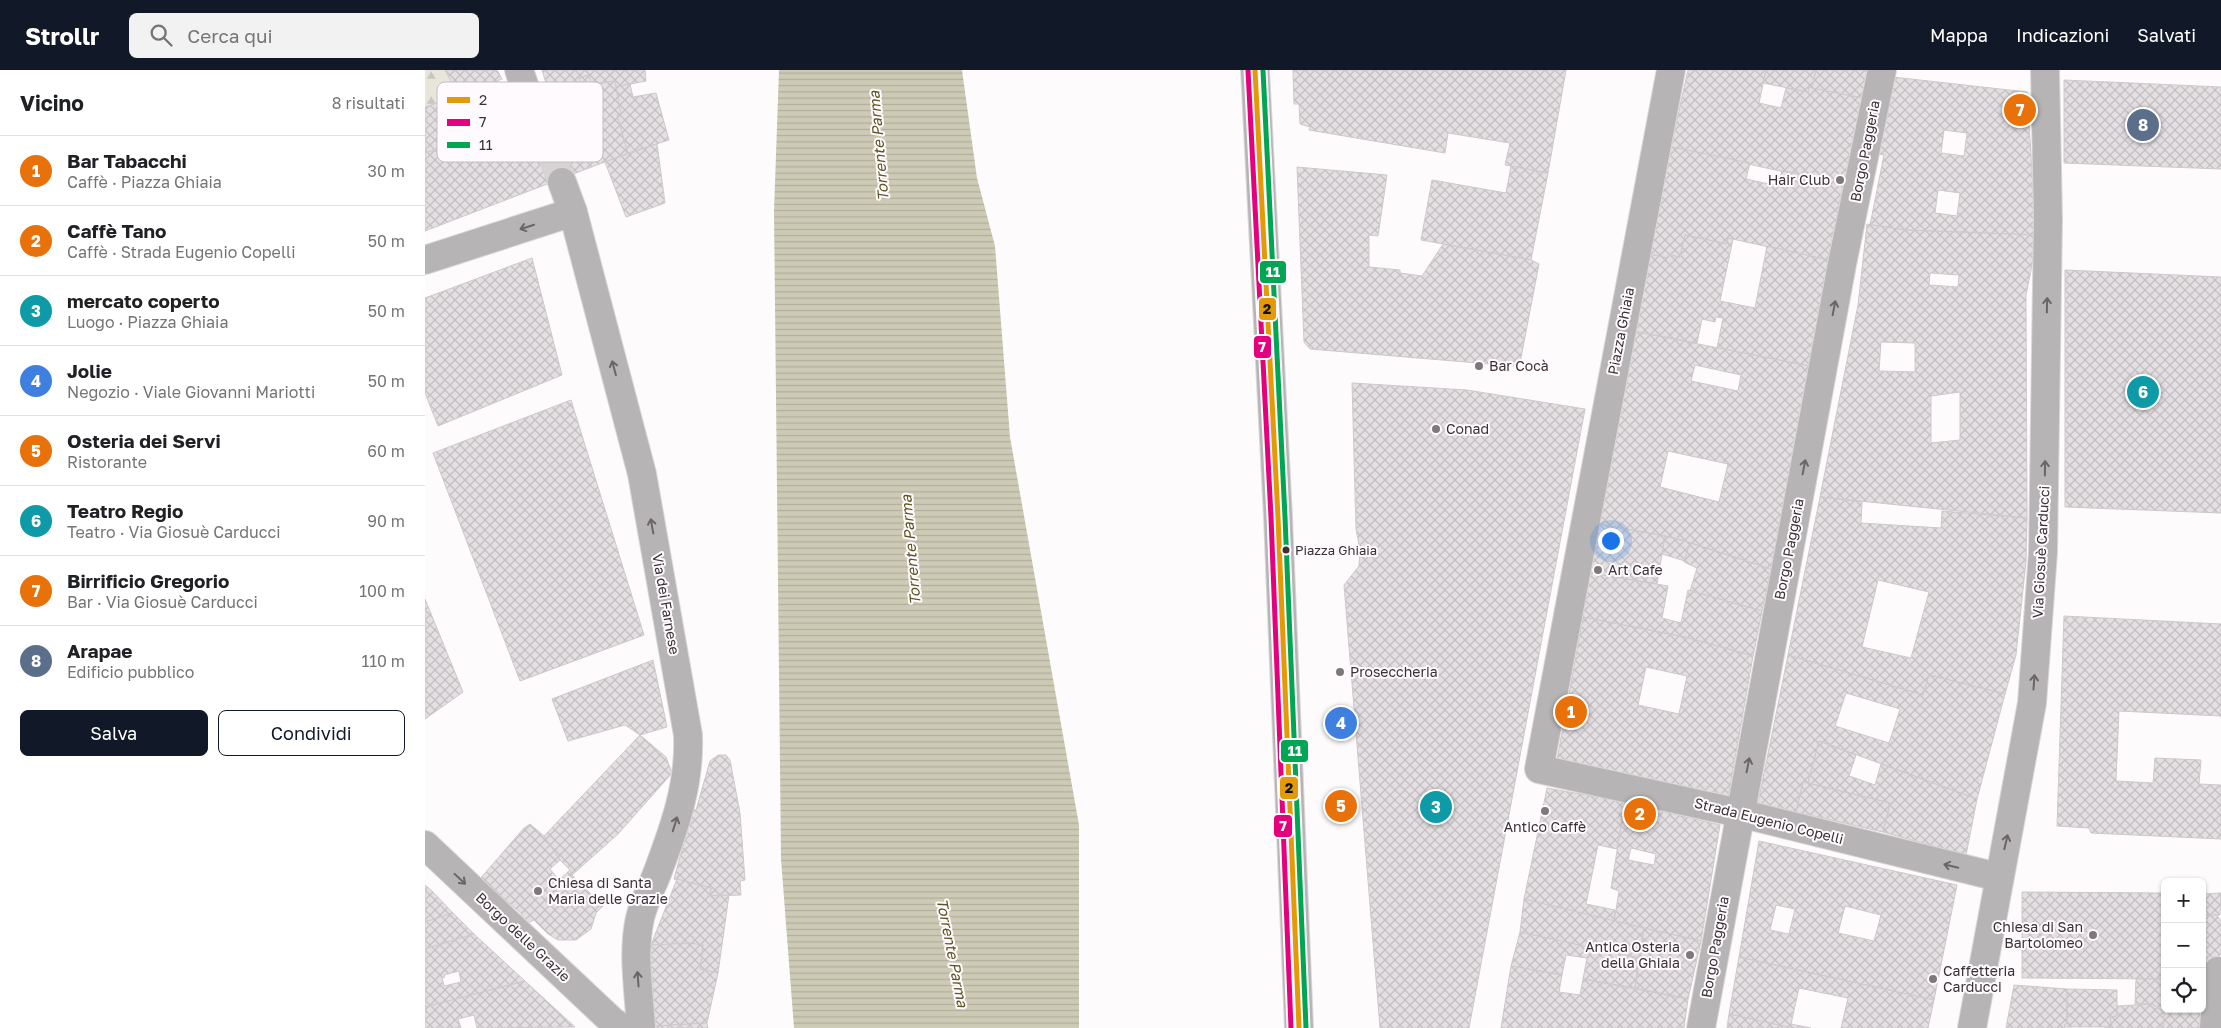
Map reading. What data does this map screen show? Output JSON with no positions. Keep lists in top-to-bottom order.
{
  "streets": {
    "street": [
      "Borgo Paggeria",
      "Piazza Ghiaia",
      "Via Giosuè Carducci",
      "Via dei Farnese",
      "Strada Eugenio Copelli",
      "Borgo delle Grazie"
    ]
  },
  "crossings": [
    ["Borgo Paggeria", "Strada Eugenio Copelli"],
    ["Piazza Ghiaia", "Strada Eugenio Copelli"],
    ["Via Giosuè Carducci", "Strada Eugenio Copelli"]
  ],
  "one_way": [
    "Borgo Paggeria",
    "Via Giosuè Carducci",
    "Via dei Farnese",
    "Strada Eugenio Copelli",
    "Borgo delle Grazie"
  ],
  "water": ["Torrente Parma"],
  "places": [
    "Hair Club",
    "Bar Cocà",
    "Conad",
    "Piazza Ghiaia",
    "Art Cafe",
    "Proseccheria",
    "Antico Caffè",
    "Chiesa di Santa Maria delle Grazie",
    "Chiesa di San Bartolomeo",
    "Antica Osteria della Ghiaia",
    "Caffetteria Carducci"
  ],
  "lines": ["transit line 2", "transit line 7", "transit line 11"],
  "legend": ["2", "7", "11"],
  "page": {
    "header": "Strollr",
    "search": "Cerca qui",
    "nav": ["Mappa", "Indicazioni", "Salvati"],
    "heading": ["Vicino", "8 risultati"],
    "pins": [
      "7",
      "8",
      "6",
      "1",
      "4",
      "5",
      "3",
      "2"
    ],
    "list": [
      {
        "mark": "1",
        "name": "Bar Tabacchi",
        "note": "Caffè · Piazza Ghiaia",
        "value": "30 m"
      },
      {
        "mark": "2",
        "name": "Caffè Tano",
        "note": "Caffè · Strada Eugenio Copelli",
        "value": "50 m"
      },
      {
        "mark": "3",
        "name": "mercato coperto",
        "note": "Luogo · Piazza Ghiaia",
        "value": "50 m"
      },
      {
        "mark": "4",
        "name": "Jolie",
        "note": "Negozio · Viale Giovanni Mariotti",
        "value": "50 m"
      },
      {
        "mark": "5",
        "name": "Osteria dei Servi",
        "note": "Ristorante",
        "value": "60 m"
      },
      {
        "mark": "6",
        "name": "Teatro Regio",
        "note": "Teatro · Via Giosuè Carducci",
        "value": "90 m"
      },
      {
        "mark": "7",
        "name": "Birrificio Gregorio",
        "note": "Bar · Via Giosuè Carducci",
        "value": "100 m"
      },
      {
        "mark": "8",
        "name": "Arapae",
        "note": "Edificio pubblico",
        "value": "110 m"
      }
    ],
    "buttons": ["Salva", "Condividi"],
    "map_buttons": ["+", "−"]
  }
}
